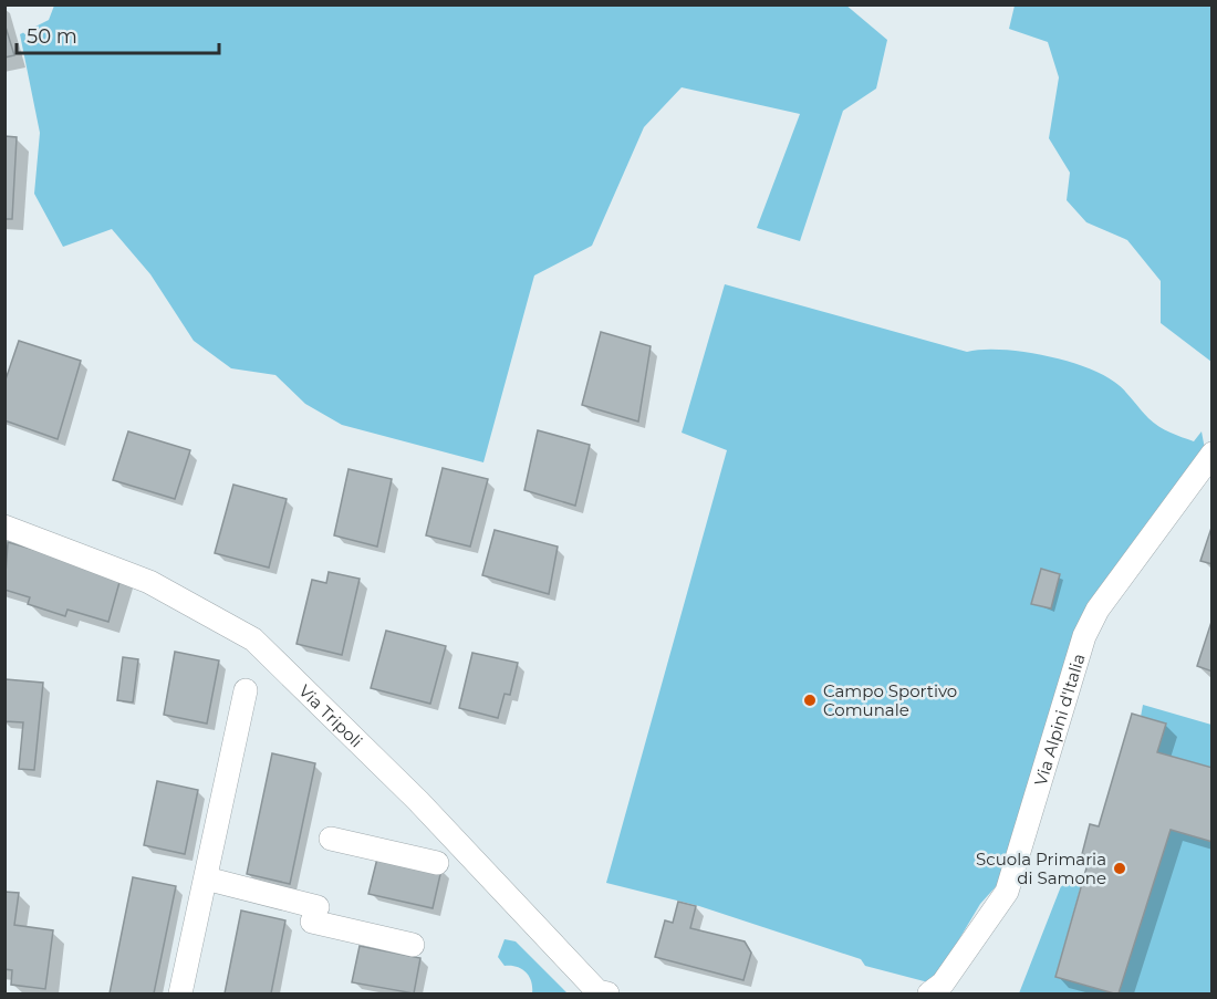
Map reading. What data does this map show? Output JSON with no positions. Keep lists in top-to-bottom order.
{
  "streets": {
    "street": ["Via Tripoli", "Via Alpini d'Italia"]
  },
  "places": ["Campo Sportivo Comunale", "Scuola Primaria di Samone"],
  "scale_bar": "50 m"
}
